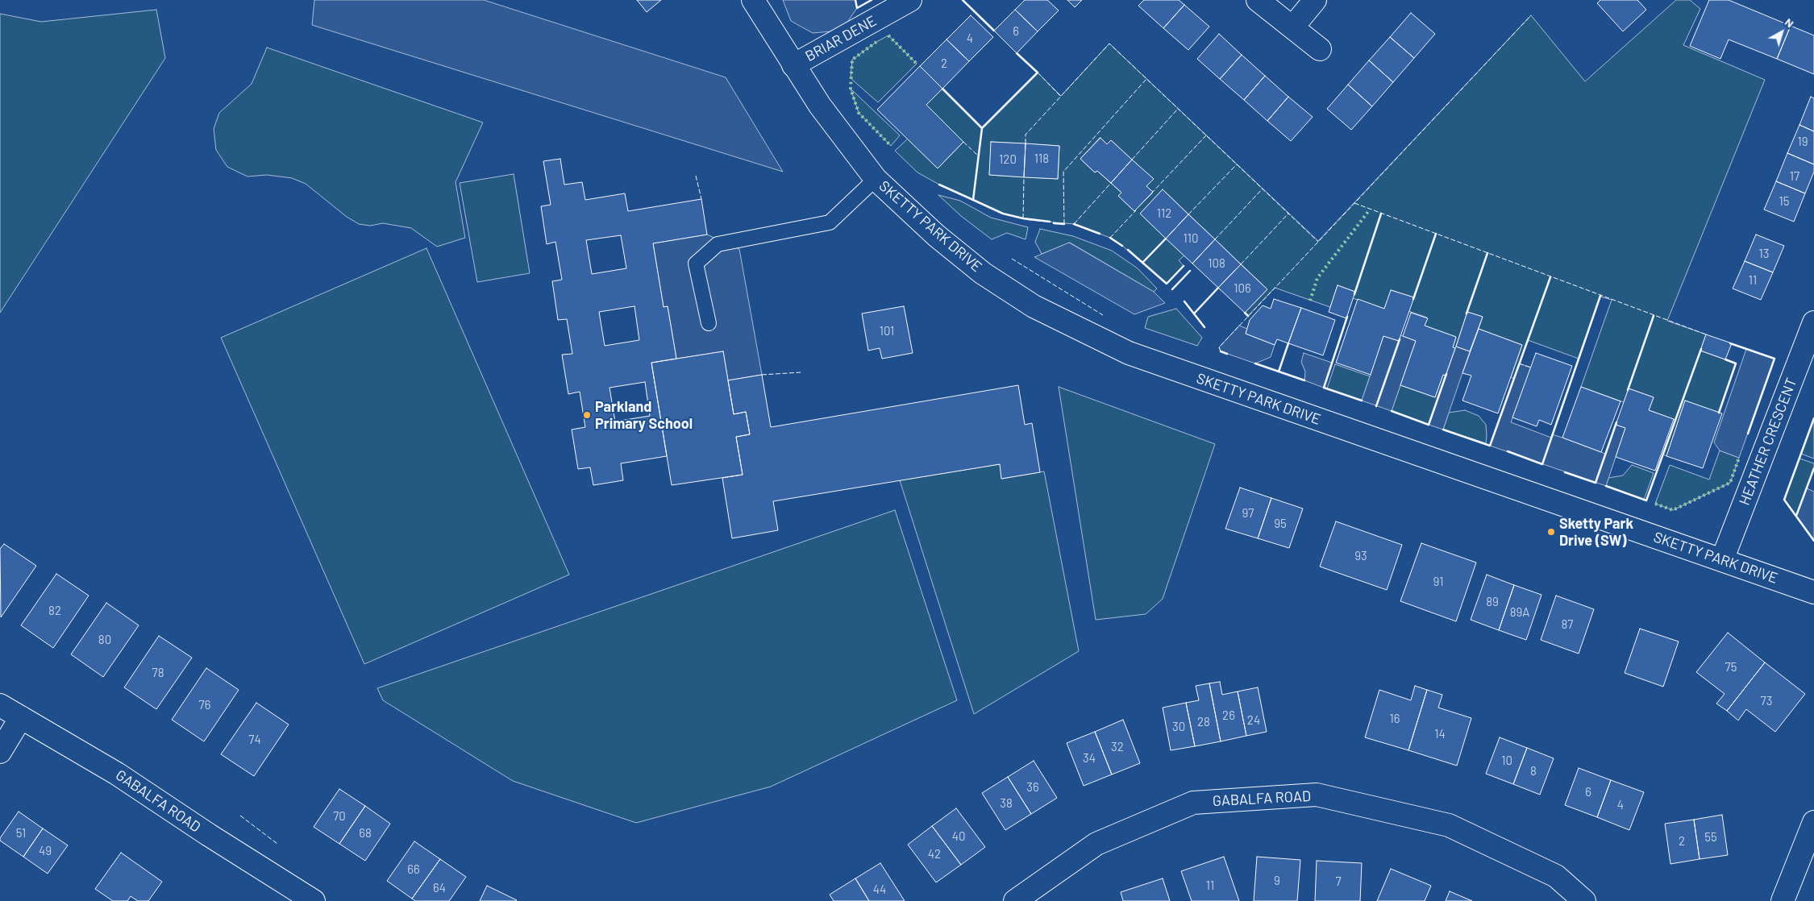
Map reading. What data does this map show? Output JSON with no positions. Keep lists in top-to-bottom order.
{
  "streets": {
    "street": [
      "BRIAR DENE",
      "SKETTY PARK DRIVE",
      "HEATHER CRESCENT",
      "GABALFA ROAD"
    ]
  },
  "crossings": [
    ["BRIAR DENE", "SKETTY PARK DRIVE"],
    ["SKETTY PARK DRIVE", "HEATHER CRESCENT"]
  ],
  "places": ["Parkland Primary School", "Sketty Park Drive (SW)"],
  "house_numbers": [
    "6",
    "4",
    "2",
    "19",
    "118",
    "120",
    "17",
    "15",
    "112",
    "110",
    "13",
    "108",
    "11",
    "106",
    "101",
    "97",
    "95",
    "93",
    "91",
    "89",
    "82",
    "89A",
    "87",
    "80",
    "75",
    "78",
    "73",
    "76",
    "26",
    "16",
    "24",
    "28",
    "30",
    "14",
    "74",
    "32",
    "34",
    "10",
    "8",
    "36",
    "6",
    "38",
    "4",
    "70",
    "51",
    "68",
    "40",
    "55",
    "2",
    "49",
    "42",
    "66",
    "9",
    "7",
    "11",
    "64",
    "44"
  ],
  "north": "top right"
}
